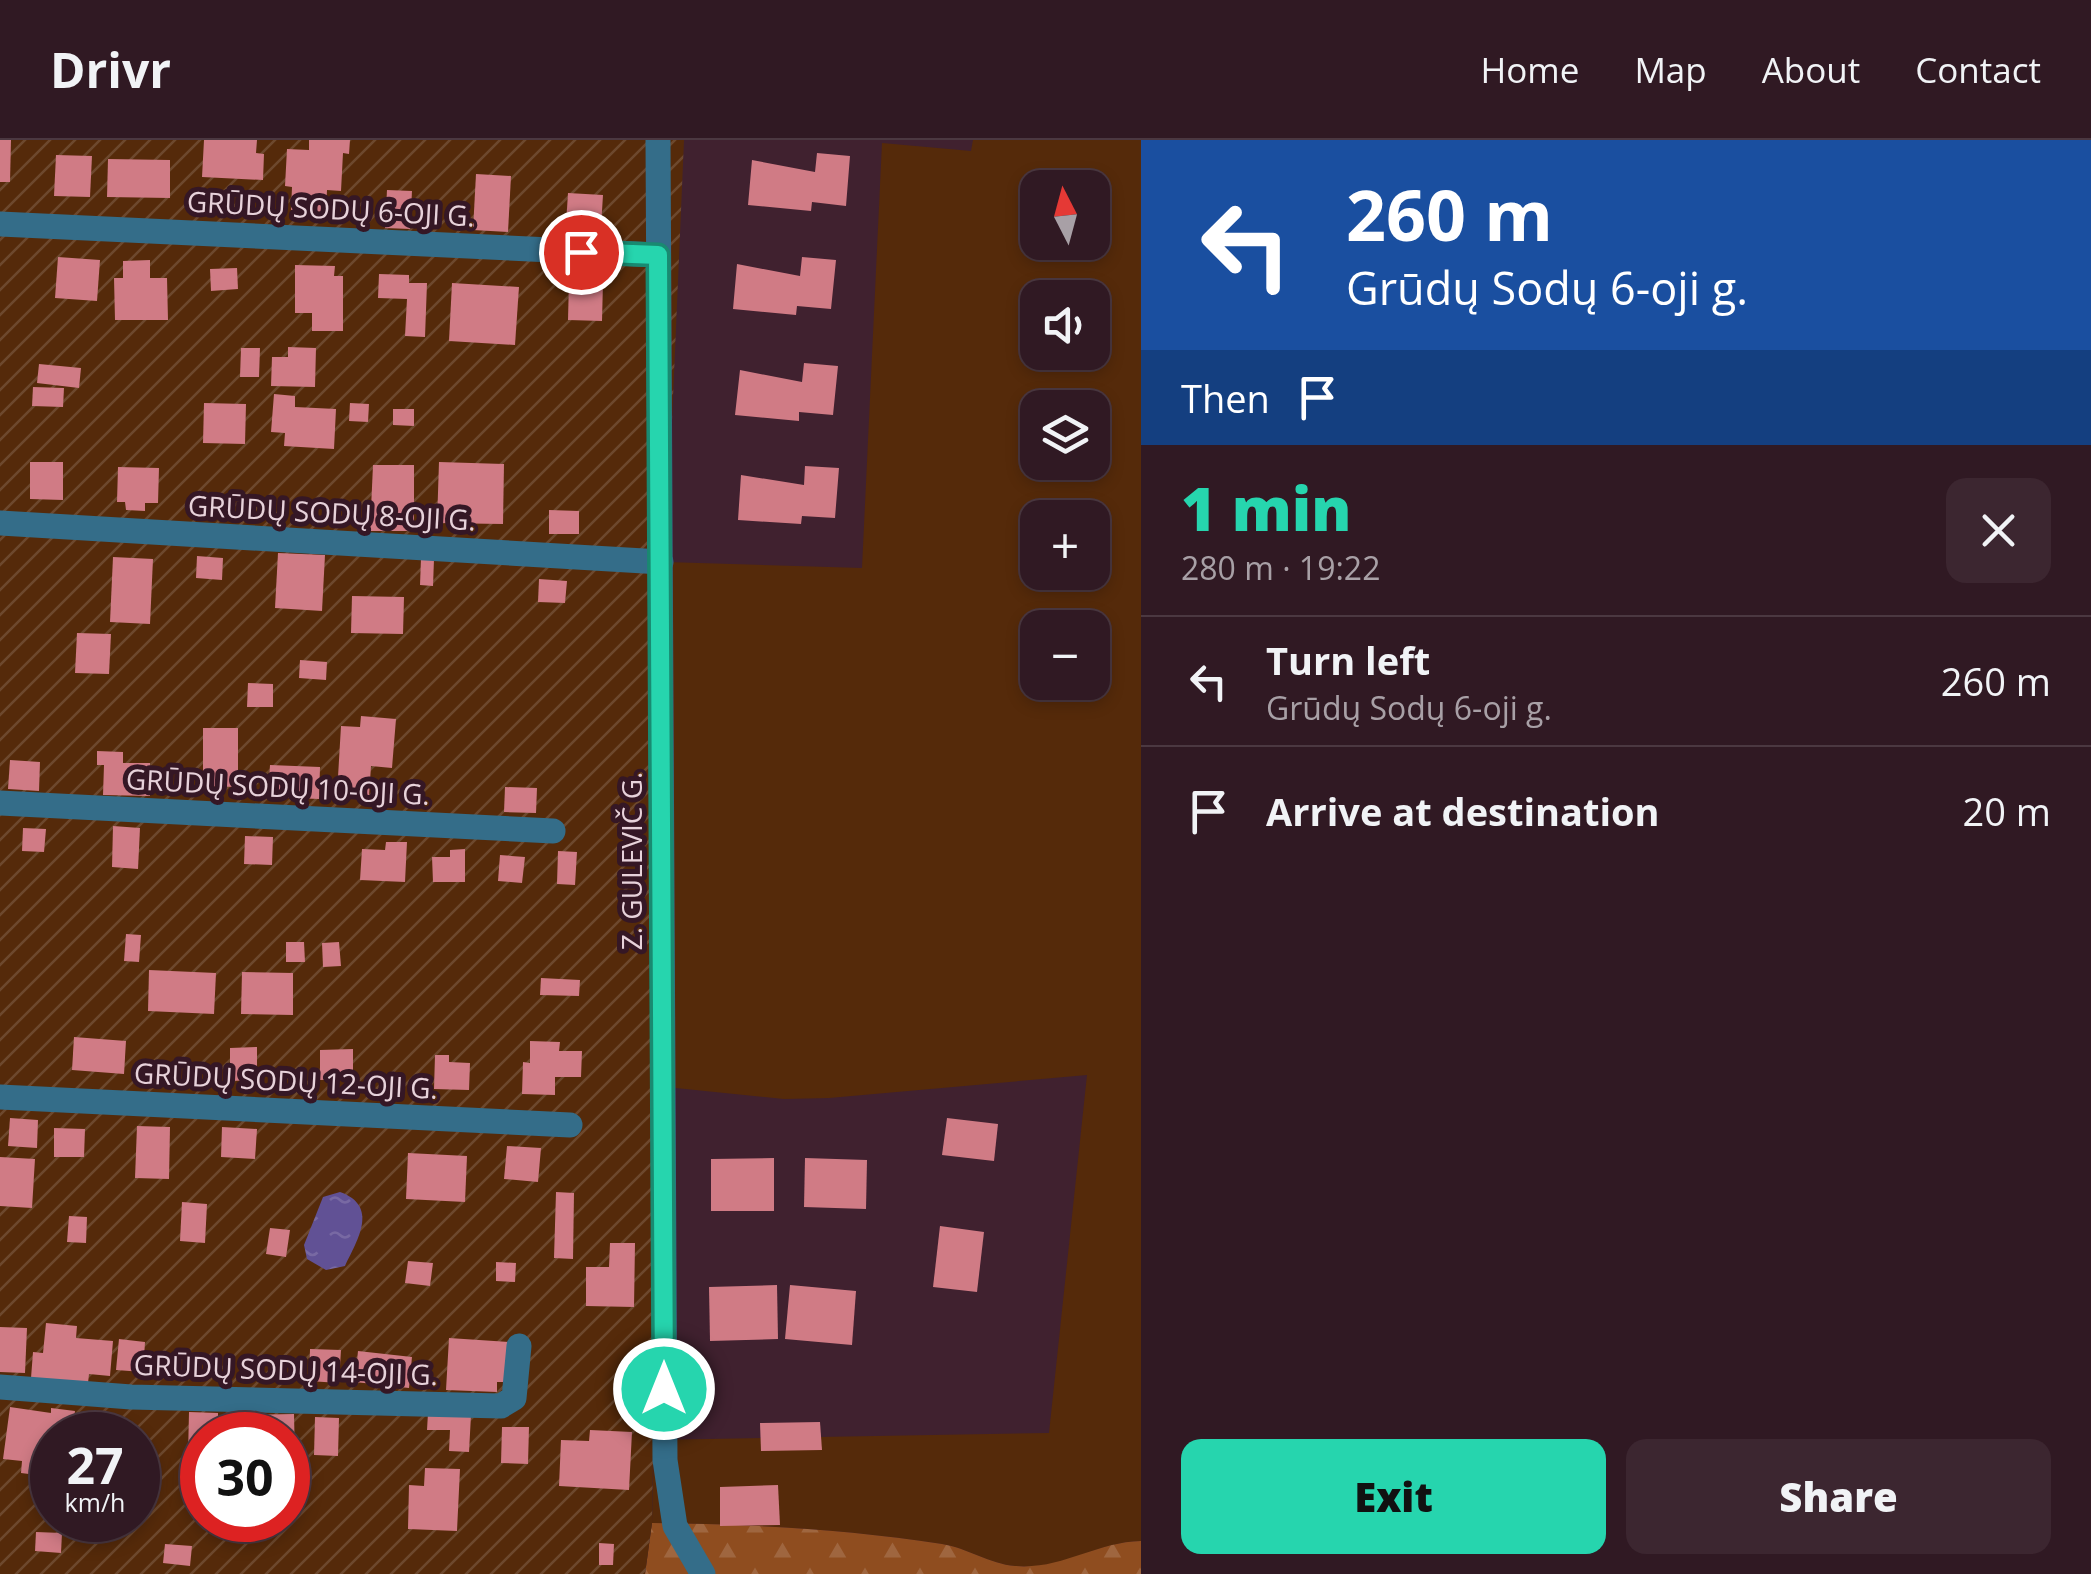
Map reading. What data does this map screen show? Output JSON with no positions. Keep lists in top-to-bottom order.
{
  "streets": {
    "street": [
      "GRŪDŲ SODŲ 6-OJI G.",
      "GRŪDŲ SODŲ 8-OJI G.",
      "GRŪDŲ SODŲ 10-OJI G.",
      "Z. GULEVIČ G.",
      "GRŪDŲ SODŲ 12-OJI G.",
      "GRŪDŲ SODŲ 14-OJI G."
    ]
  },
  "crossings": [
    ["GRŪDŲ SODŲ 6-OJI G.", "Z. GULEVIČ G."],
    ["GRŪDŲ SODŲ 8-OJI G.", "Z. GULEVIČ G."]
  ],
  "north": "top",
  "page": {
    "header": "Drivr",
    "nav": [
      "Home",
      "Map",
      "About",
      "Contact"
    ],
    "turn": ["260 m", "Grūdų Sodų 6-oji g."],
    "map_buttons": ["+", "−"],
    "then": "Then",
    "heading": ["1 min", "280 m · 19:22"],
    "list": [
      {
        "name": "Turn left",
        "note": "Grūdų Sodų 6-oji g.",
        "value": "260 m"
      },
      {
        "name": "Arrive at destination",
        "value": "20 m"
      }
    ],
    "speed": "27 km/h",
    "limit": "30",
    "buttons": ["Exit", "Share"]
  }
}
